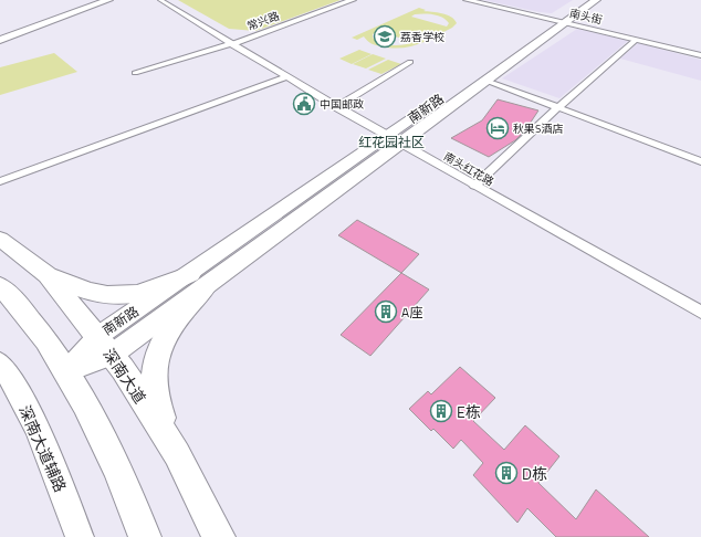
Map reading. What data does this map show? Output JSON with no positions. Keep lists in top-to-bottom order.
{
  "streets": {
    "main road": ["南新路", "深南大道", "深南大道辅路"],
    "street": ["南头街", "常兴路", "南头红花路"]
  },
  "crossings": [
    ["南头街", "南新路"],
    ["常兴路", "南头红花路"],
    ["南新路", "南头红花路"],
    ["南新路", "深南大道"]
  ],
  "districts": ["红花园社区"],
  "places": {
    "school or university": ["荔香学校"],
    "public building": ["中国邮政"],
    "hotel": ["秋果S酒店"],
    "building": ["A座", "E栋", "D栋"]
  }
}
